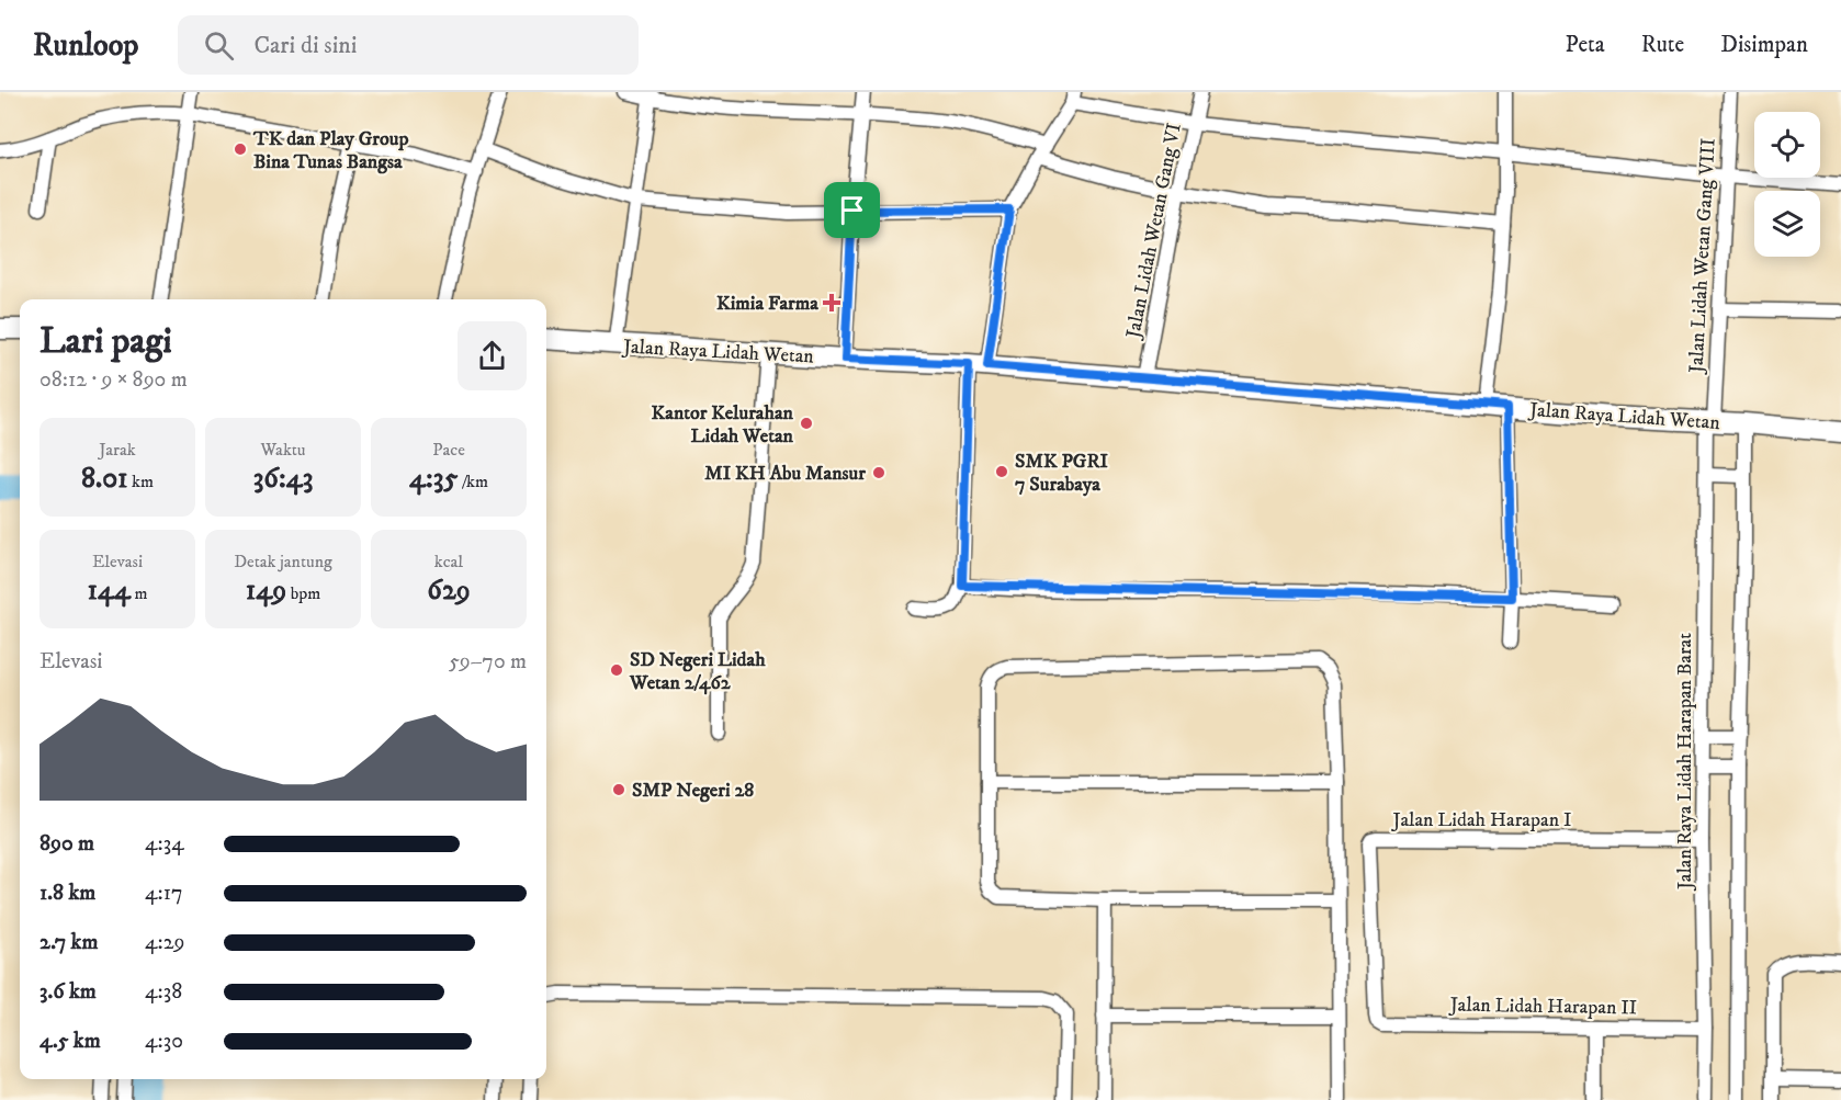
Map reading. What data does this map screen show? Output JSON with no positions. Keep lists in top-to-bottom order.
{
  "streets": {
    "main road": ["Jalan Raya Lidah Wetan"],
    "street": [
      "Jalan Lidah Wetan Gang VI",
      "Jalan Lidah Wetan Gang VIII",
      "Jalan Raya Lidah Harapan Barat",
      "Jalan Lidah Harapan I",
      "Jalan Lidah Harapan II"
    ]
  },
  "crossings": [
    ["Jalan Lidah Wetan Gang VI", "Jalan Raya Lidah Wetan"],
    ["Jalan Lidah Wetan Gang VIII", "Jalan Raya Lidah Wetan"],
    ["Jalan Lidah Wetan Gang VIII", "Jalan Raya Lidah Harapan Barat"],
    ["Jalan Raya Lidah Wetan", "Jalan Raya Lidah Harapan Barat"],
    ["Jalan Raya Lidah Harapan Barat", "Jalan Lidah Harapan I"],
    ["Jalan Raya Lidah Harapan Barat", "Jalan Lidah Harapan II"],
    ["Jalan Lidah Harapan I", "Jalan Lidah Harapan II"]
  ],
  "places": {
    "other": [
      "TK dan Play Group Bina Tunas Bangsa",
      "Kantor Kelurahan Lidah Wetan",
      "SMK PGRI 7 Surabaya",
      "MI KH Abu Mansur",
      "SD Negeri Lidah Wetan 2/462",
      "SMP Negeri 28"
    ],
    "health": ["Kimia Farma"]
  },
  "page": {
    "header": "Runloop",
    "search": "Cari di sini",
    "nav": ["Peta", "Rute", "Disimpan"],
    "heading": ["Lari pagi", "08:12 · 9 × 890 m"],
    "stats": [
      ["Jarak", "8.01 km"],
      ["Waktu", "36:43"],
      ["Pace", "4:35 /km"],
      ["Elevasi", "144 m"],
      ["Detak jantung", "149 bpm"],
      ["kcal", "629"]
    ],
    "chart": ["Elevasi", "59–70 m"],
    "list": [
      {
        "name": "890 m",
        "note": "4:34"
      },
      {
        "name": "1.8 km",
        "note": "4:17"
      },
      {
        "name": "2.7 km",
        "note": "4:29"
      },
      {
        "name": "3.6 km",
        "note": "4:38"
      },
      {
        "name": "4.5 km",
        "note": "4:30"
      }
    ]
  }
}
